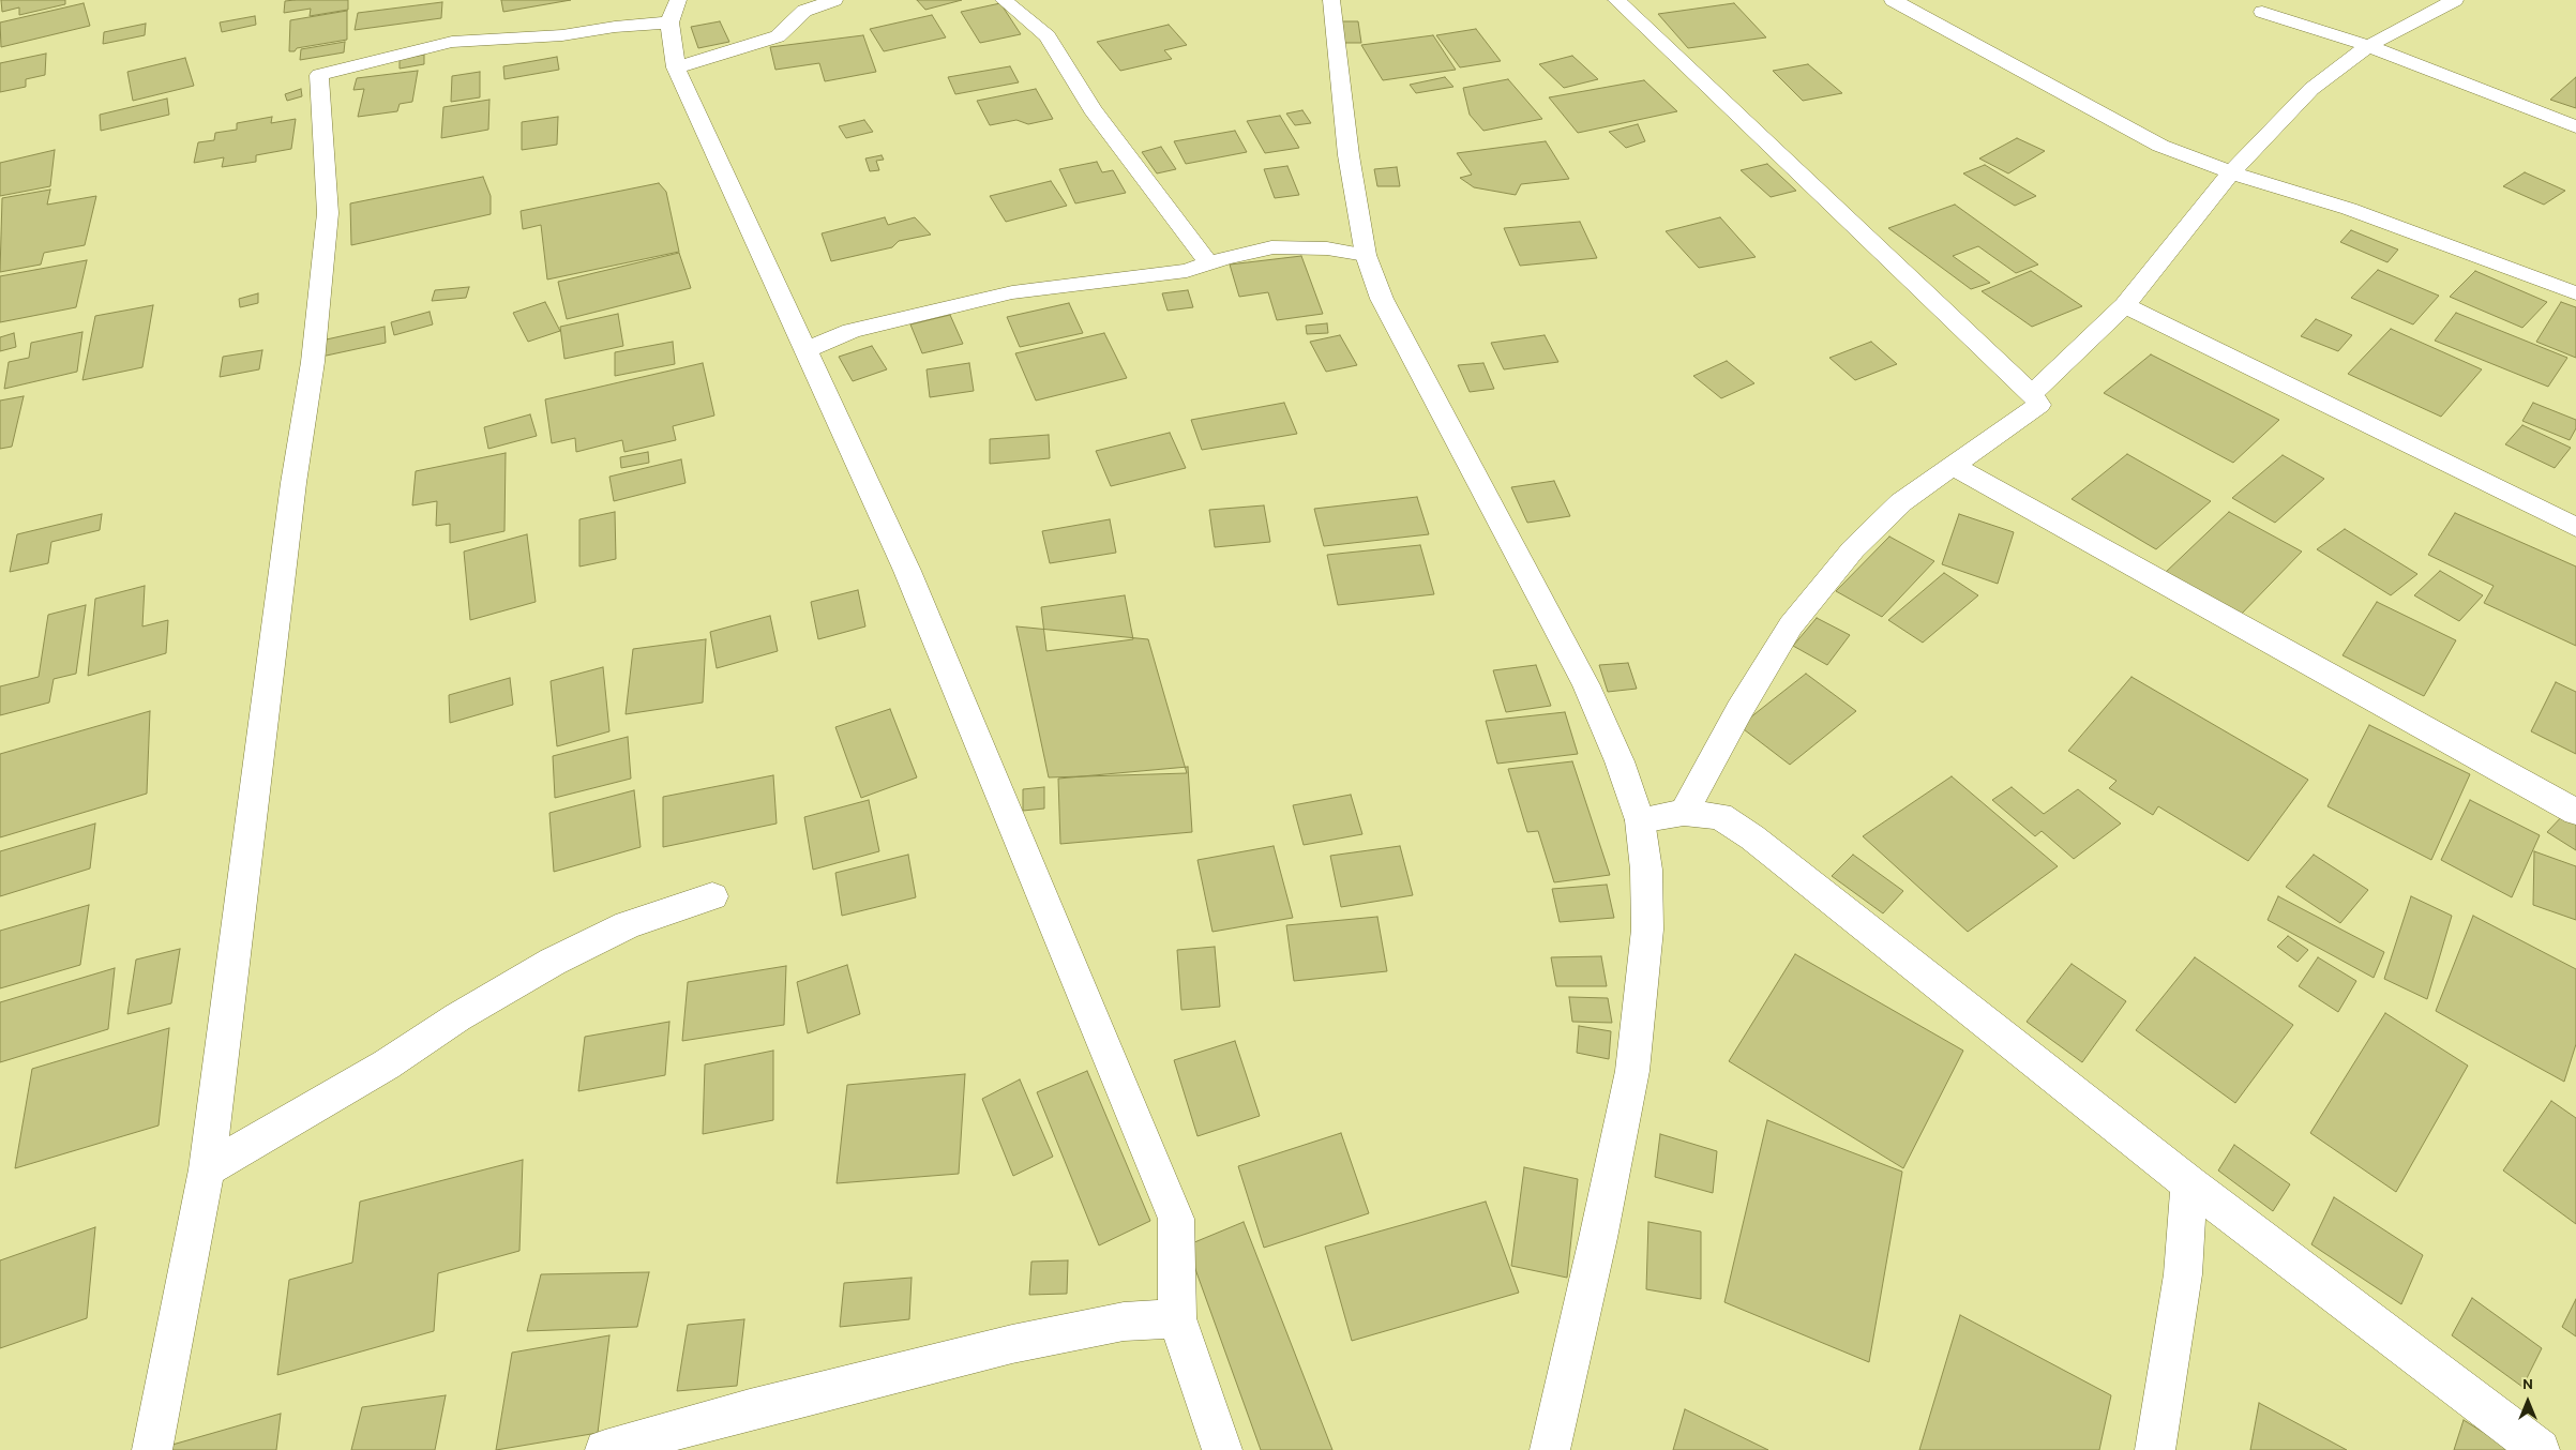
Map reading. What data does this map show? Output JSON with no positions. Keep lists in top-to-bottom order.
{
  "north": "top"
}
